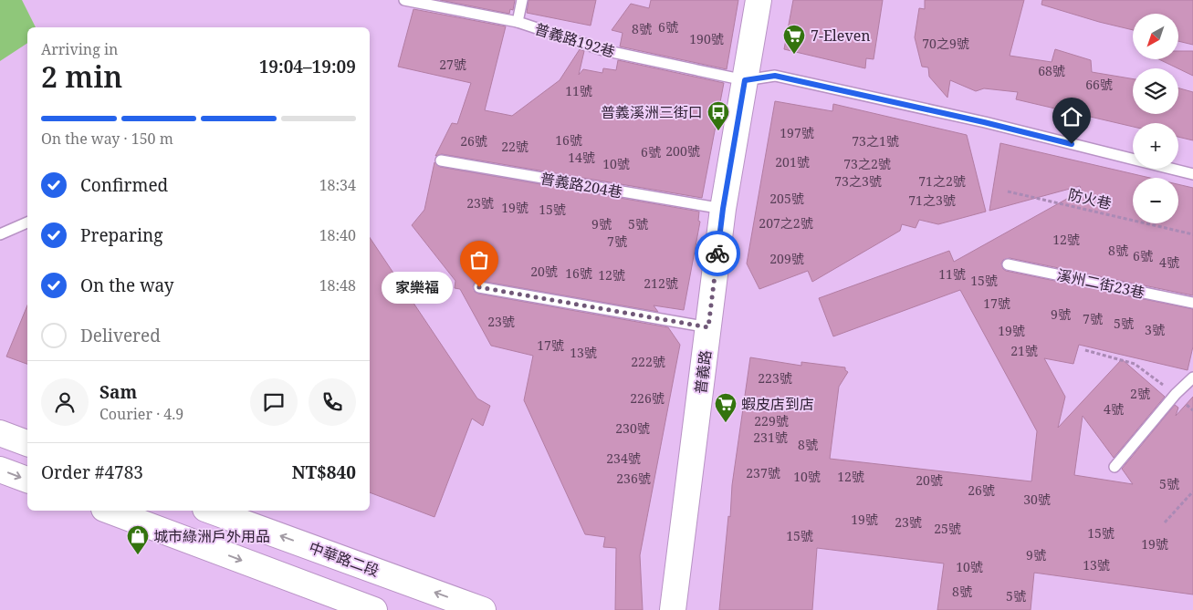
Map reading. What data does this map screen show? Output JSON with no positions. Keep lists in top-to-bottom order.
{
  "streets": {
    "street": ["普義路", "中華路二段"],
    "lane": ["普義路192巷", "普義路204巷", "溪州二街23巷"],
    "path": ["防火巷"]
  },
  "crossings": [
    ["普義路192巷", "普義路"],
    ["普義路204巷", "普義路"]
  ],
  "places": {
    "supermarket": ["7-Eleven", "蝦皮店到店"],
    "bus stop": ["普義溪洲三街口"],
    "other": ["家樂福"],
    "shop": ["城市綠洲戶外用品"]
  },
  "house_numbers": [
    "6號",
    "8號",
    "190號",
    "70之9號",
    "27號",
    "68號",
    "66號",
    "11號",
    "197號",
    "16號",
    "26號",
    "73之1號",
    "22號",
    "200號",
    "6號",
    "14號",
    "201號",
    "10號",
    "73之2號",
    "73之3號",
    "71之2號",
    "205號",
    "71之3號",
    "23號",
    "19號",
    "15號",
    "207之2號",
    "9號",
    "5號",
    "12號",
    "7號",
    "8號",
    "6號",
    "209號",
    "4號",
    "20號",
    "16號",
    "11號",
    "12號",
    "15號",
    "212號",
    "17號",
    "9號",
    "7號",
    "23號",
    "5號",
    "3號",
    "19號",
    "17號",
    "21號",
    "13號",
    "222號",
    "223號",
    "2號",
    "226號",
    "4號",
    "229號",
    "230號",
    "231號",
    "8號",
    "234號",
    "237號",
    "10號",
    "12號",
    "236號",
    "20號",
    "5號",
    "26號",
    "30號",
    "19號",
    "23號",
    "25號",
    "15號",
    "15號",
    "19號",
    "9號",
    "13號",
    "10號",
    "8號",
    "5號"
  ],
  "north": "bottom left",
  "page": {
    "map_buttons": ["+", "−"],
    "heading": ["2 min", "Arriving in", "19:04–19:09"],
    "panel": [
      "Sam",
      "Courier · 4.9",
      "Order #4783",
      "NT$840"
    ],
    "bar": "On the way · 150 m",
    "list": [
      ["Confirmed", "18:34"],
      ["Preparing", "18:40"],
      ["On the way", "18:48"],
      "Delivered"
    ],
    "bubble": "家樂福"
  }
}
